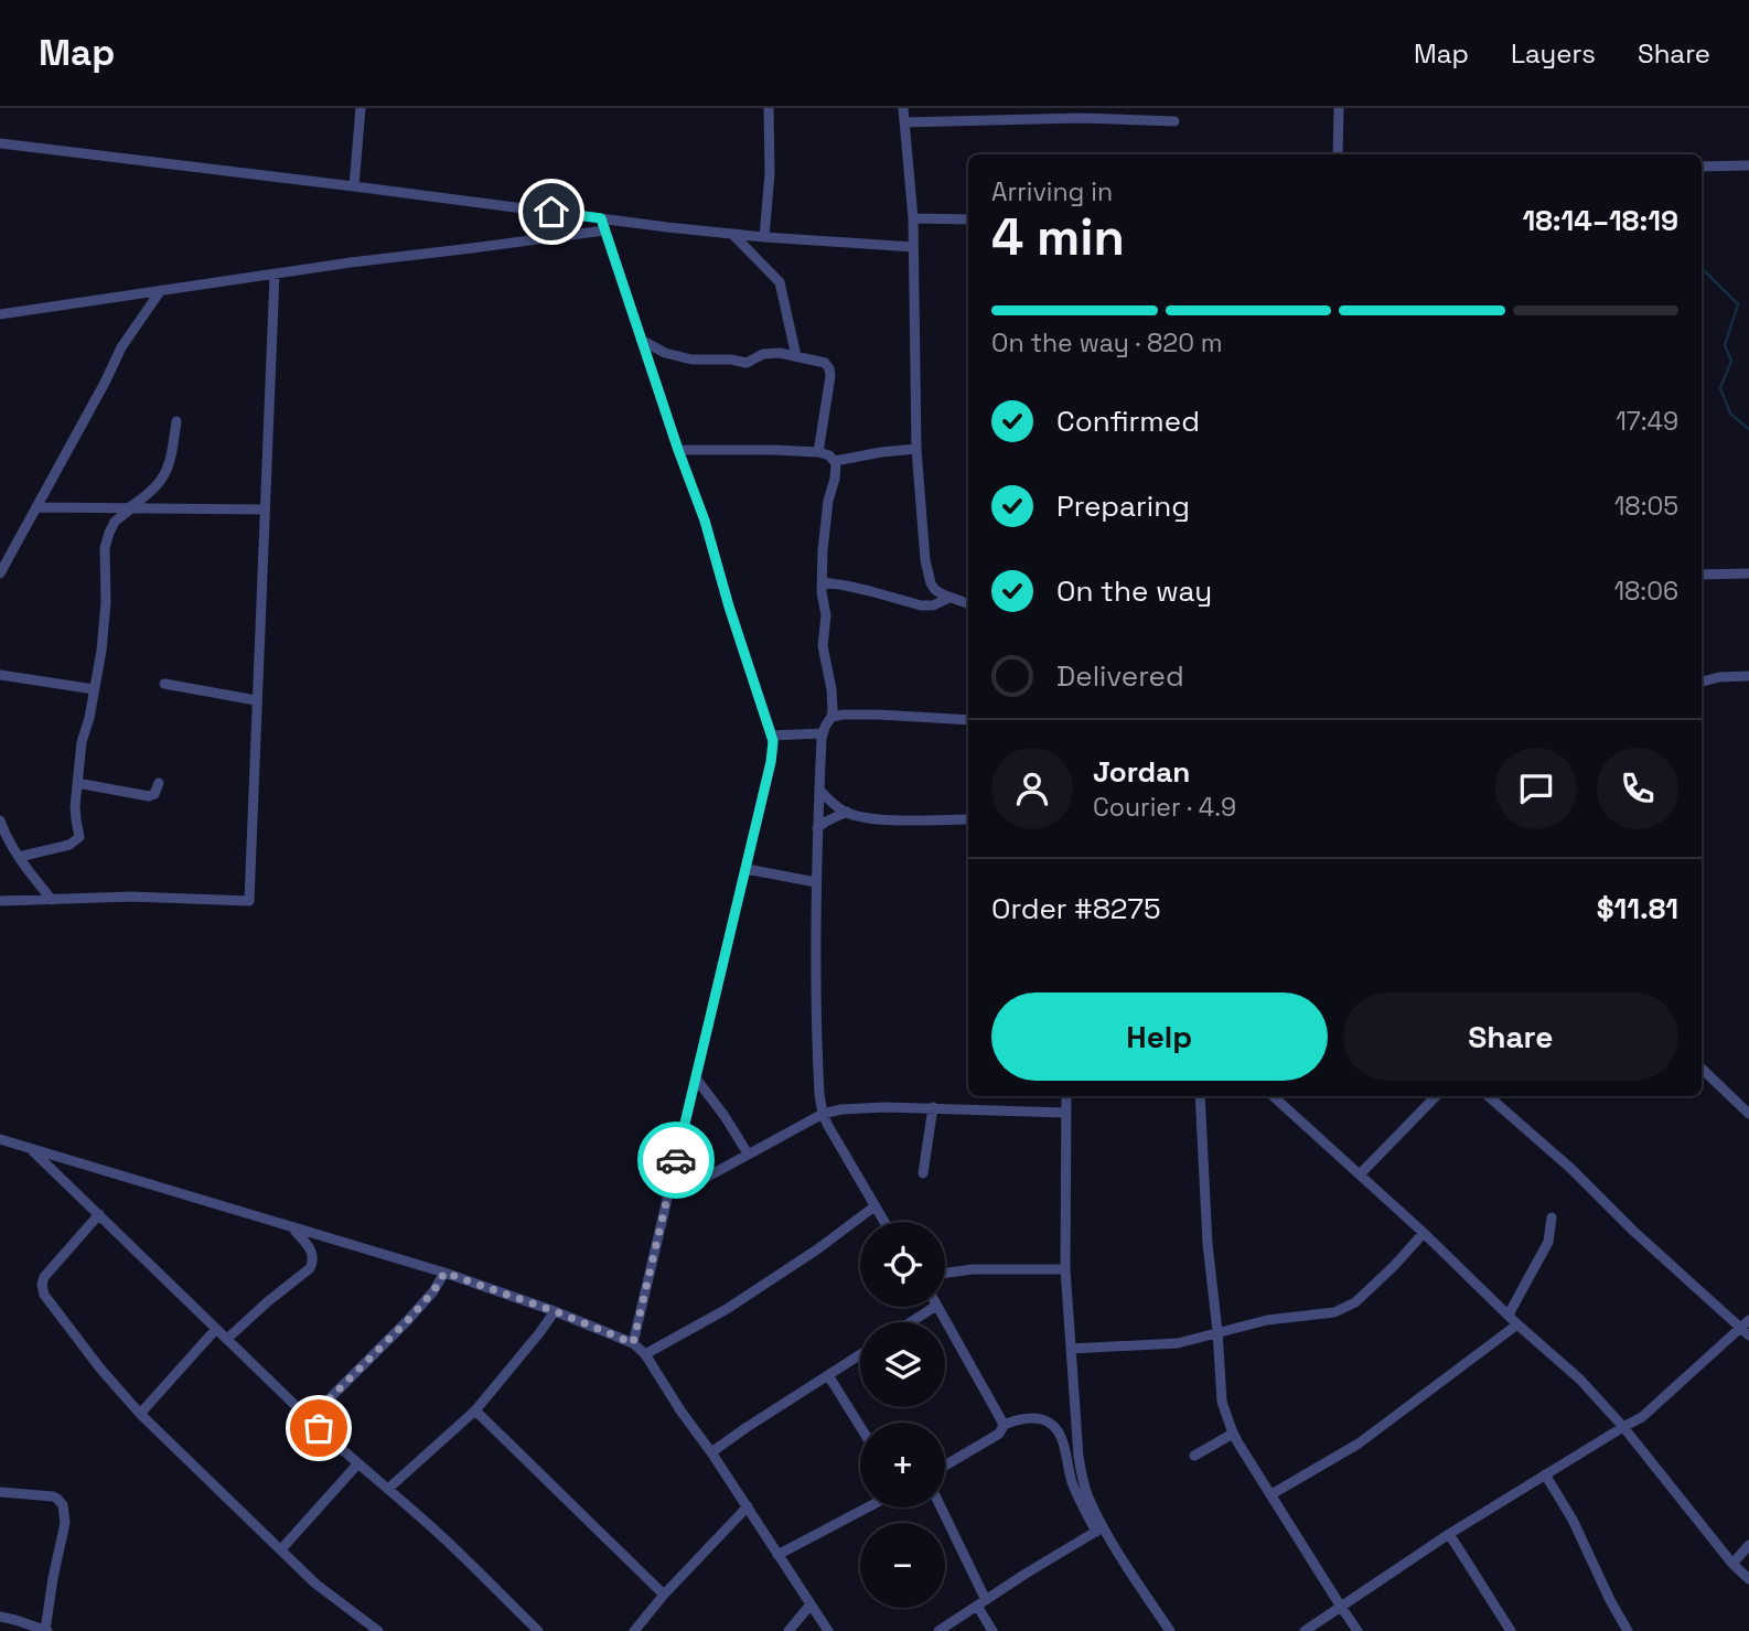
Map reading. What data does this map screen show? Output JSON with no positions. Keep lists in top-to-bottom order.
{
  "page": {
    "header": "Map",
    "nav": ["Map", "Layers", "Share"],
    "heading": ["4 min", "Arriving in", "18:14–18:19"],
    "panel": [
      "Jordan",
      "Courier · 4.9",
      "Order #8275",
      "$11.81"
    ],
    "bar": "On the way · 820 m",
    "list": [
      ["Confirmed", "17:49"],
      ["Preparing", "18:05"],
      ["On the way", "18:06"],
      "Delivered"
    ],
    "buttons": ["Help", "Share"],
    "map_buttons": ["+", "−"]
  }
}
